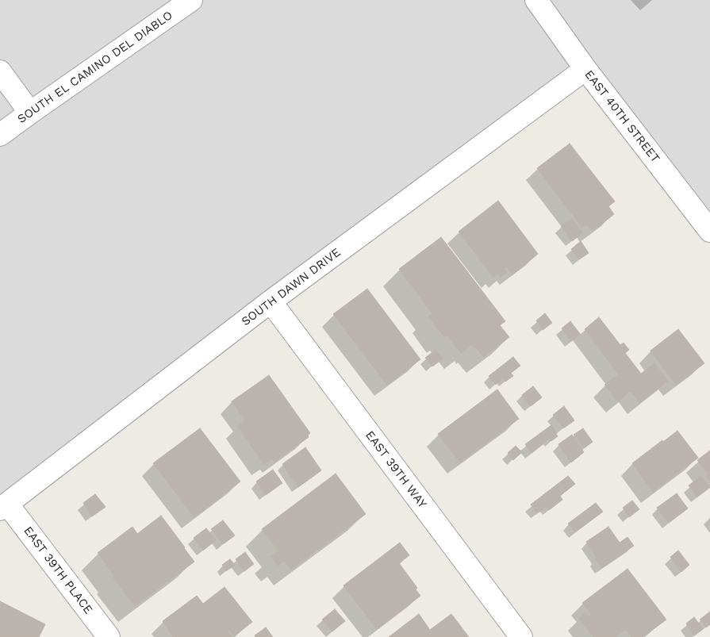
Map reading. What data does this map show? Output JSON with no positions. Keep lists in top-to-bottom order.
{
  "streets": {
    "street": [
      "SOUTH EL CAMINO DEL DIABLO",
      "EAST 40TH STREET",
      "SOUTH DAWN DRIVE",
      "EAST 39TH WAY",
      "EAST 39TH PLACE"
    ]
  },
  "crossings": [
    ["EAST 40TH STREET", "SOUTH DAWN DRIVE"],
    ["SOUTH DAWN DRIVE", "EAST 39TH WAY"],
    ["SOUTH DAWN DRIVE", "EAST 39TH PLACE"]
  ]
}
